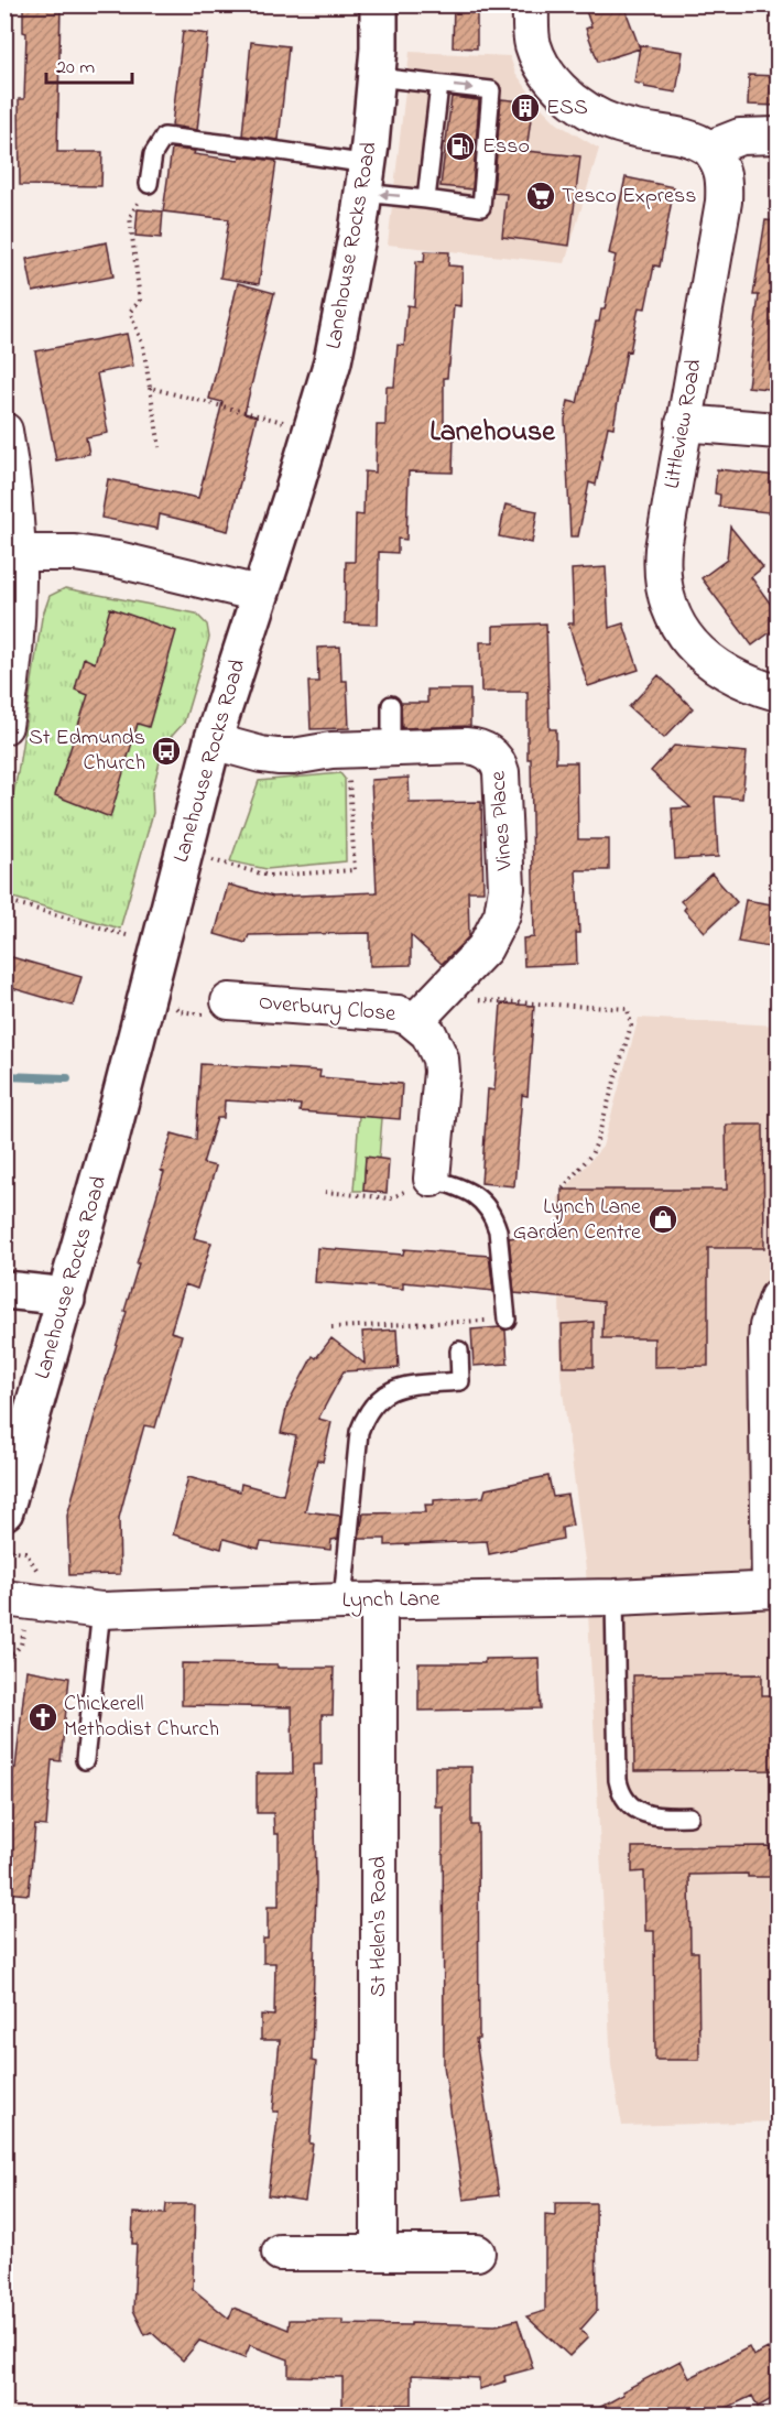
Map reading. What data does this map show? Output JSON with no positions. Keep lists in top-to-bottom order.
{
  "streets": {
    "main road": ["Lanehouse Rocks Road"],
    "street": [
      "Littleview Road",
      "Vines Place",
      "Overbury Close",
      "Lynch Lane",
      "St Helen's Road"
    ]
  },
  "crossings": [
    ["Lanehouse Rocks Road", "Vines Place"],
    ["Vines Place", "Overbury Close"],
    ["Lynch Lane", "St Helen's Road"]
  ],
  "districts": ["Lanehouse"],
  "places": {
    "building": ["ESS"],
    "fuel station": ["Esso"],
    "supermarket": ["Tesco Express"],
    "bus stop": ["St Edmunds Church"],
    "shop": ["Lynch Lane Garden Centre"],
    "church": ["Chickerell Methodist Church"]
  },
  "scale_bar": "20 m"
}
